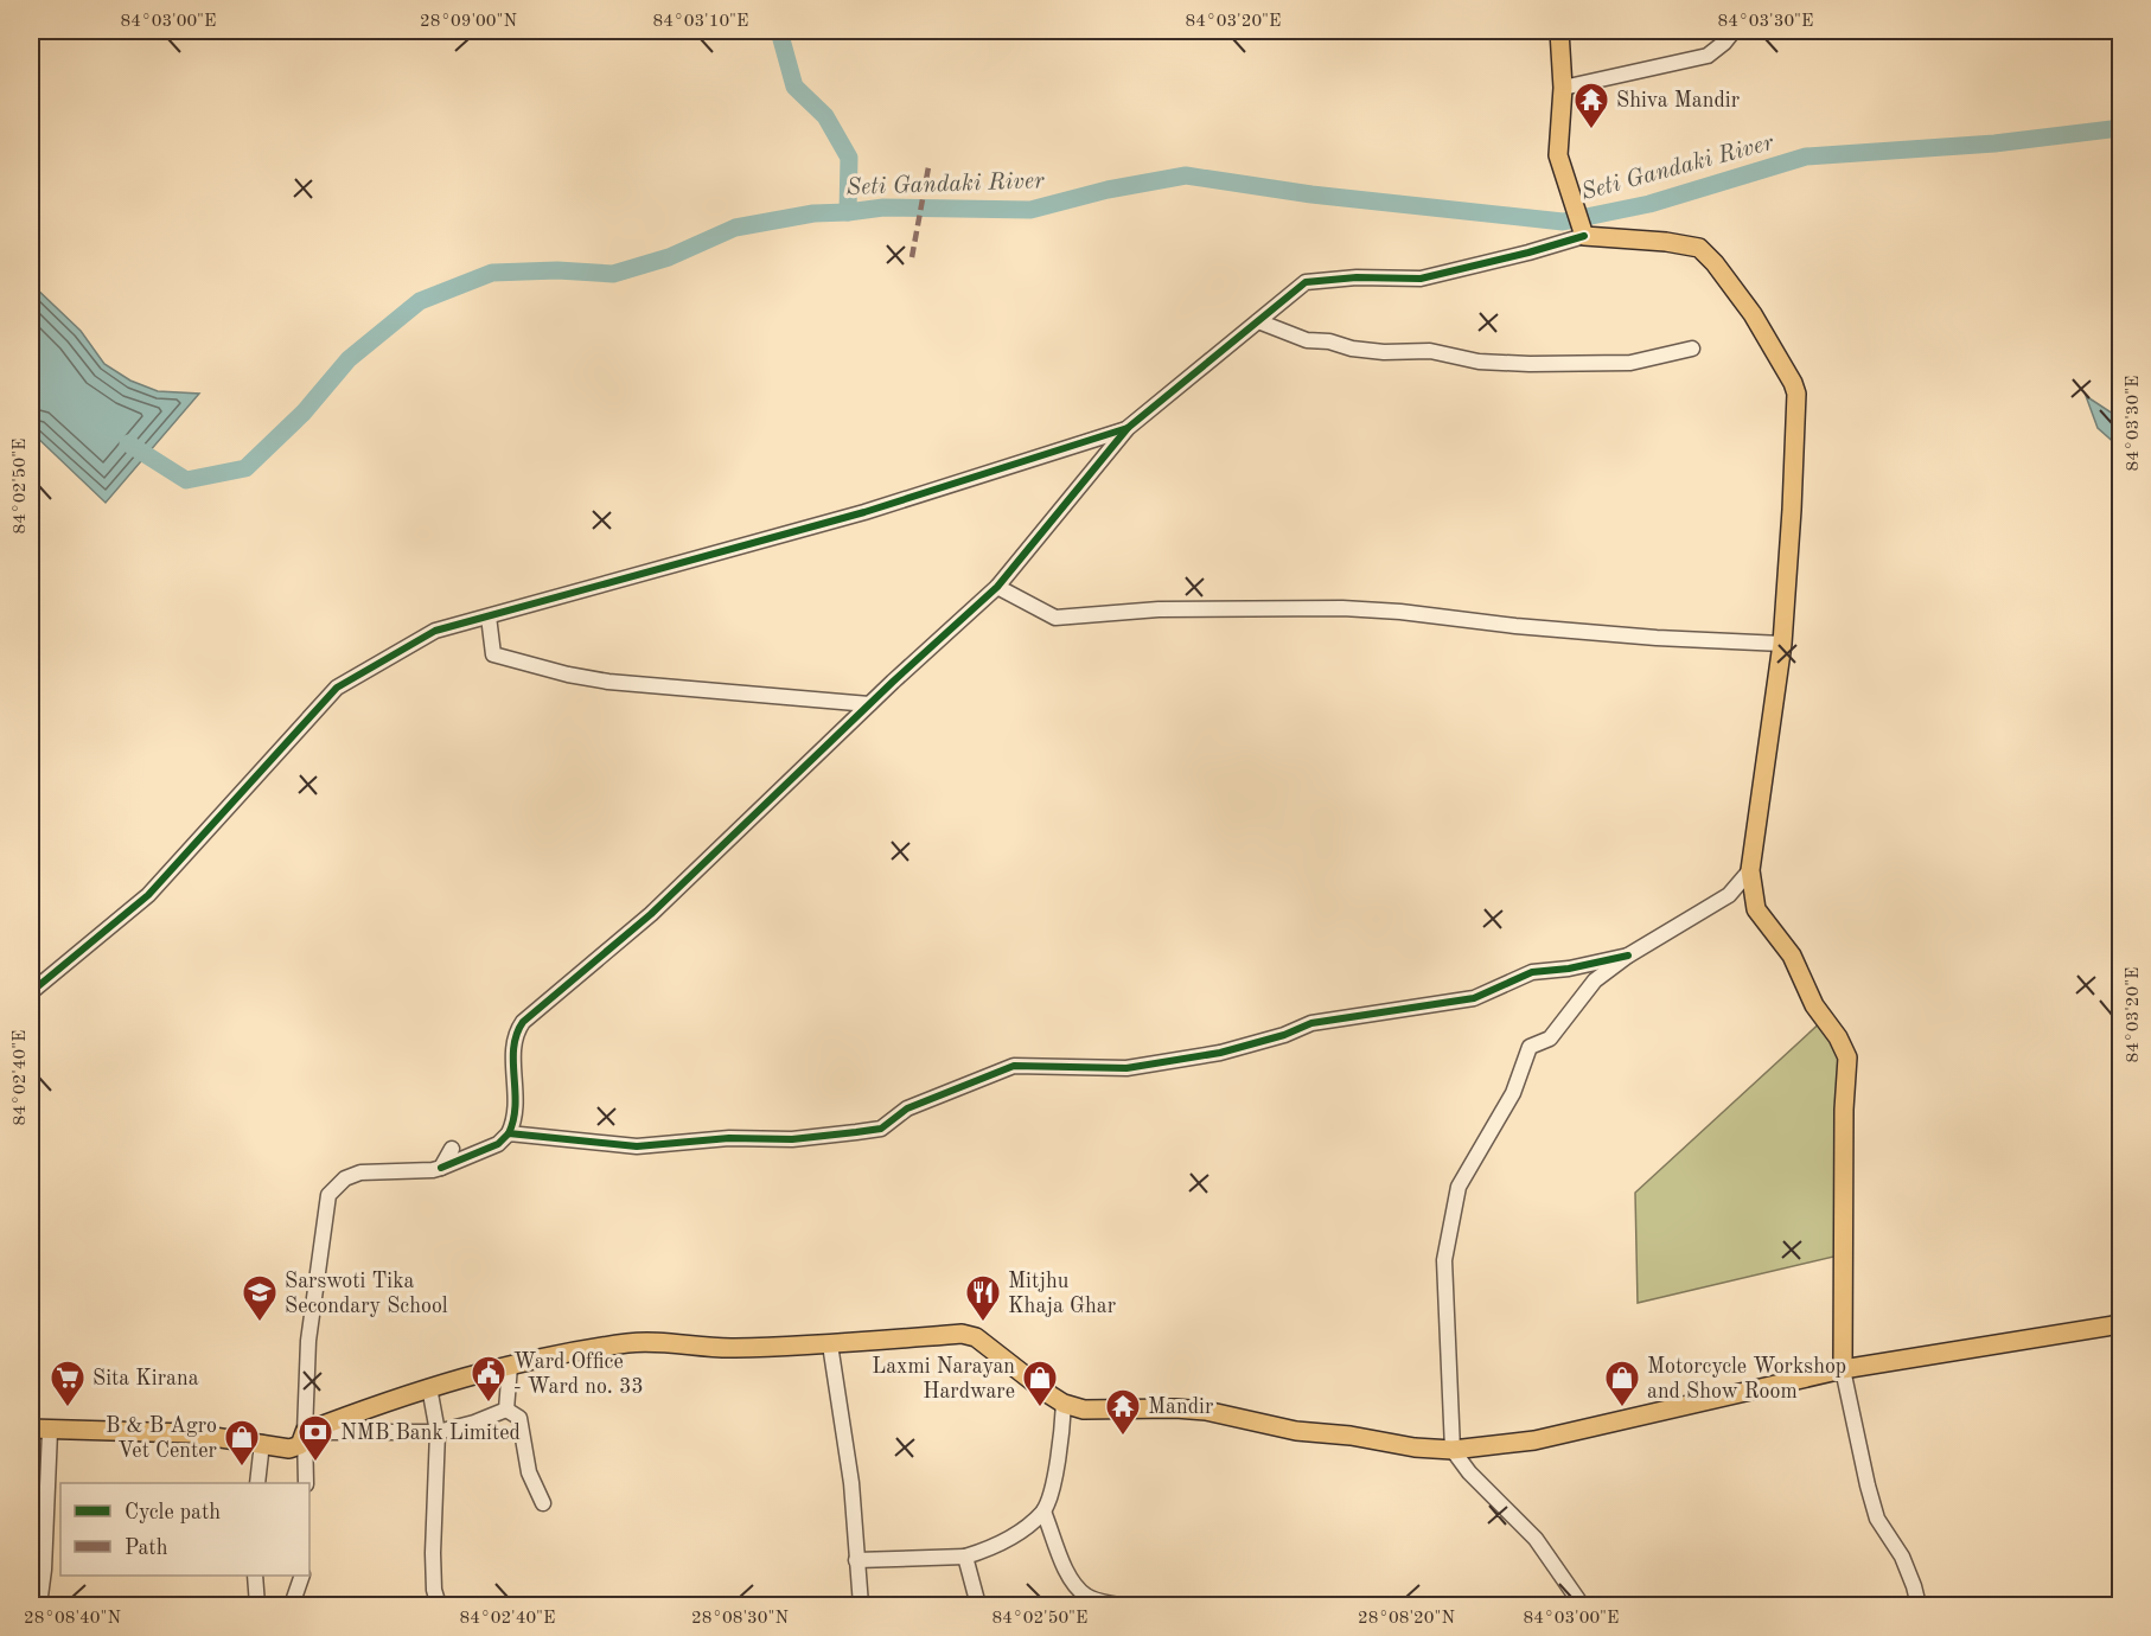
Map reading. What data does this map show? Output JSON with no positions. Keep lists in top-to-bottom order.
{
  "water": ["Seti Gandaki River"],
  "places": {
    "temple": ["Shiva Mandir", "Mandir"],
    "school or university": ["Sarswoti Tika Secondary School"],
    "restaurant": ["Mitjhu Khaja Ghar"],
    "public building": ["Ward Office - Ward no. 33"],
    "supermarket": ["Sita Kirana"],
    "shop": ["Laxmi Narayan Hardware", "Motorcycle Workshop and Show Room", "B & B Agro Vet Center"],
    "bank": ["NMB Bank Limited"]
  },
  "legend": ["Cycle path", "Path"],
  "coordinates": [
    "84°03'00\"E",
    "28°09'00\"N",
    "84°03'10\"E",
    "84°03'20\"E",
    "84°03'30\"E",
    "84°02'50\"E",
    "84°02'40\"E",
    "28°08'40\"N",
    "28°08'30\"N",
    "28°08'20\"N"
  ]
}
